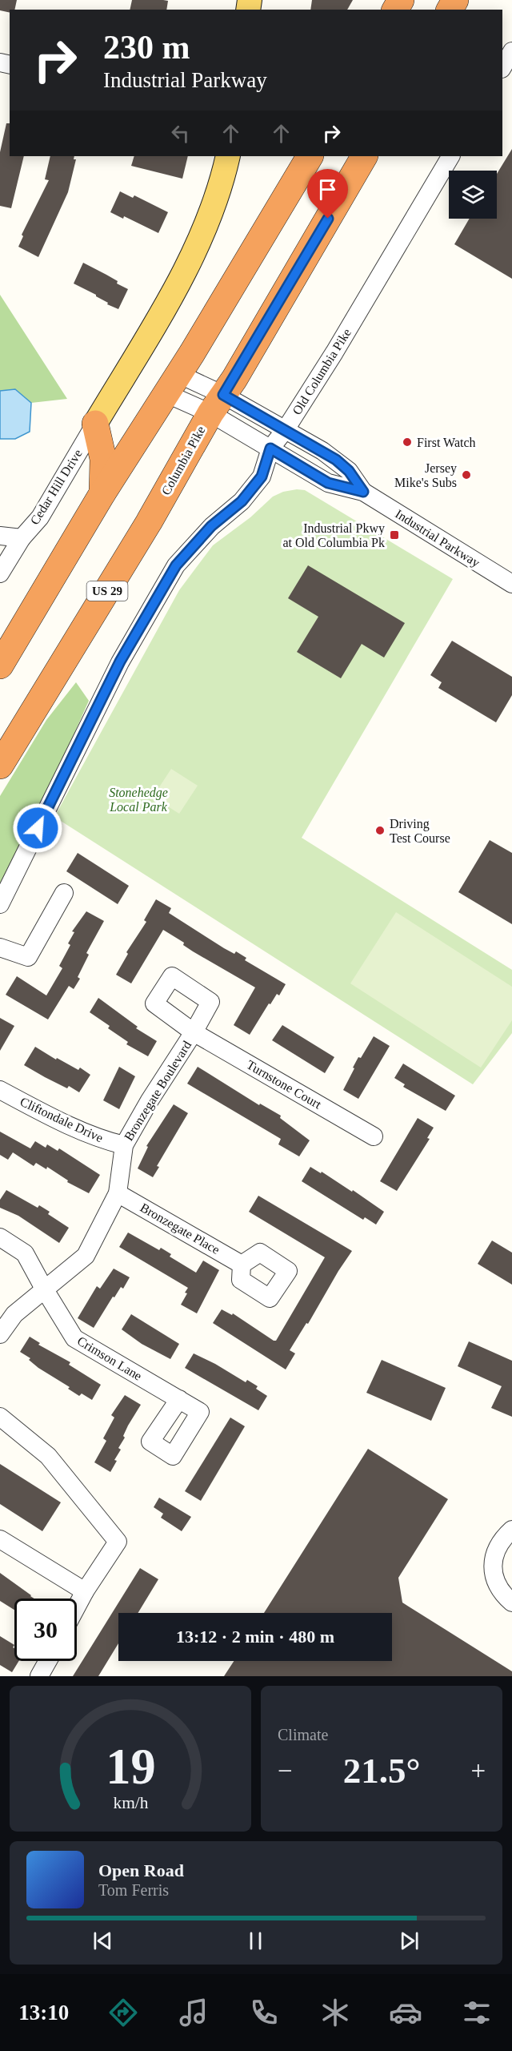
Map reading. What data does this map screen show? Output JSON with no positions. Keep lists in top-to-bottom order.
{
  "streets": {
    "highway": ["Columbia Pike", "US 29"],
    "street": [
      "Old Columbia Pike",
      "Cedar Hill Drive",
      "Industrial Parkway",
      "Turnstone Court",
      "Bronzegate Boulevard",
      "Cliftondale Drive",
      "Bronzegate Place",
      "Crimson Lane"
    ]
  },
  "crossings": [
    ["Old Columbia Pike", "Industrial Parkway"],
    ["Columbia Pike", "Industrial Parkway"],
    ["Turnstone Court", "Bronzegate Boulevard"],
    ["Bronzegate Boulevard", "Cliftondale Drive"],
    ["Bronzegate Boulevard", "Bronzegate Place"],
    ["Bronzegate Boulevard", "Crimson Lane"]
  ],
  "parks": ["Stonehedge Local Park"],
  "places": {
    "other": ["First Watch", "Jersey Mike's Subs", "Driving Test Course"],
    "transit": ["Industrial Pkwy at Old Columbia Pk"]
  },
  "page": {
    "turn": ["230 m", "Industrial Parkway"],
    "limit": "30",
    "trip": "13:12 · 2 min · 480 m",
    "tile": "Climate",
    "heat": ["−", "21.5°", "+"],
    "song": ["Open Road", "Tom Ferris"],
    "tabs": "13:10",
    "gauge": ["19", "km/h"]
  }
}
